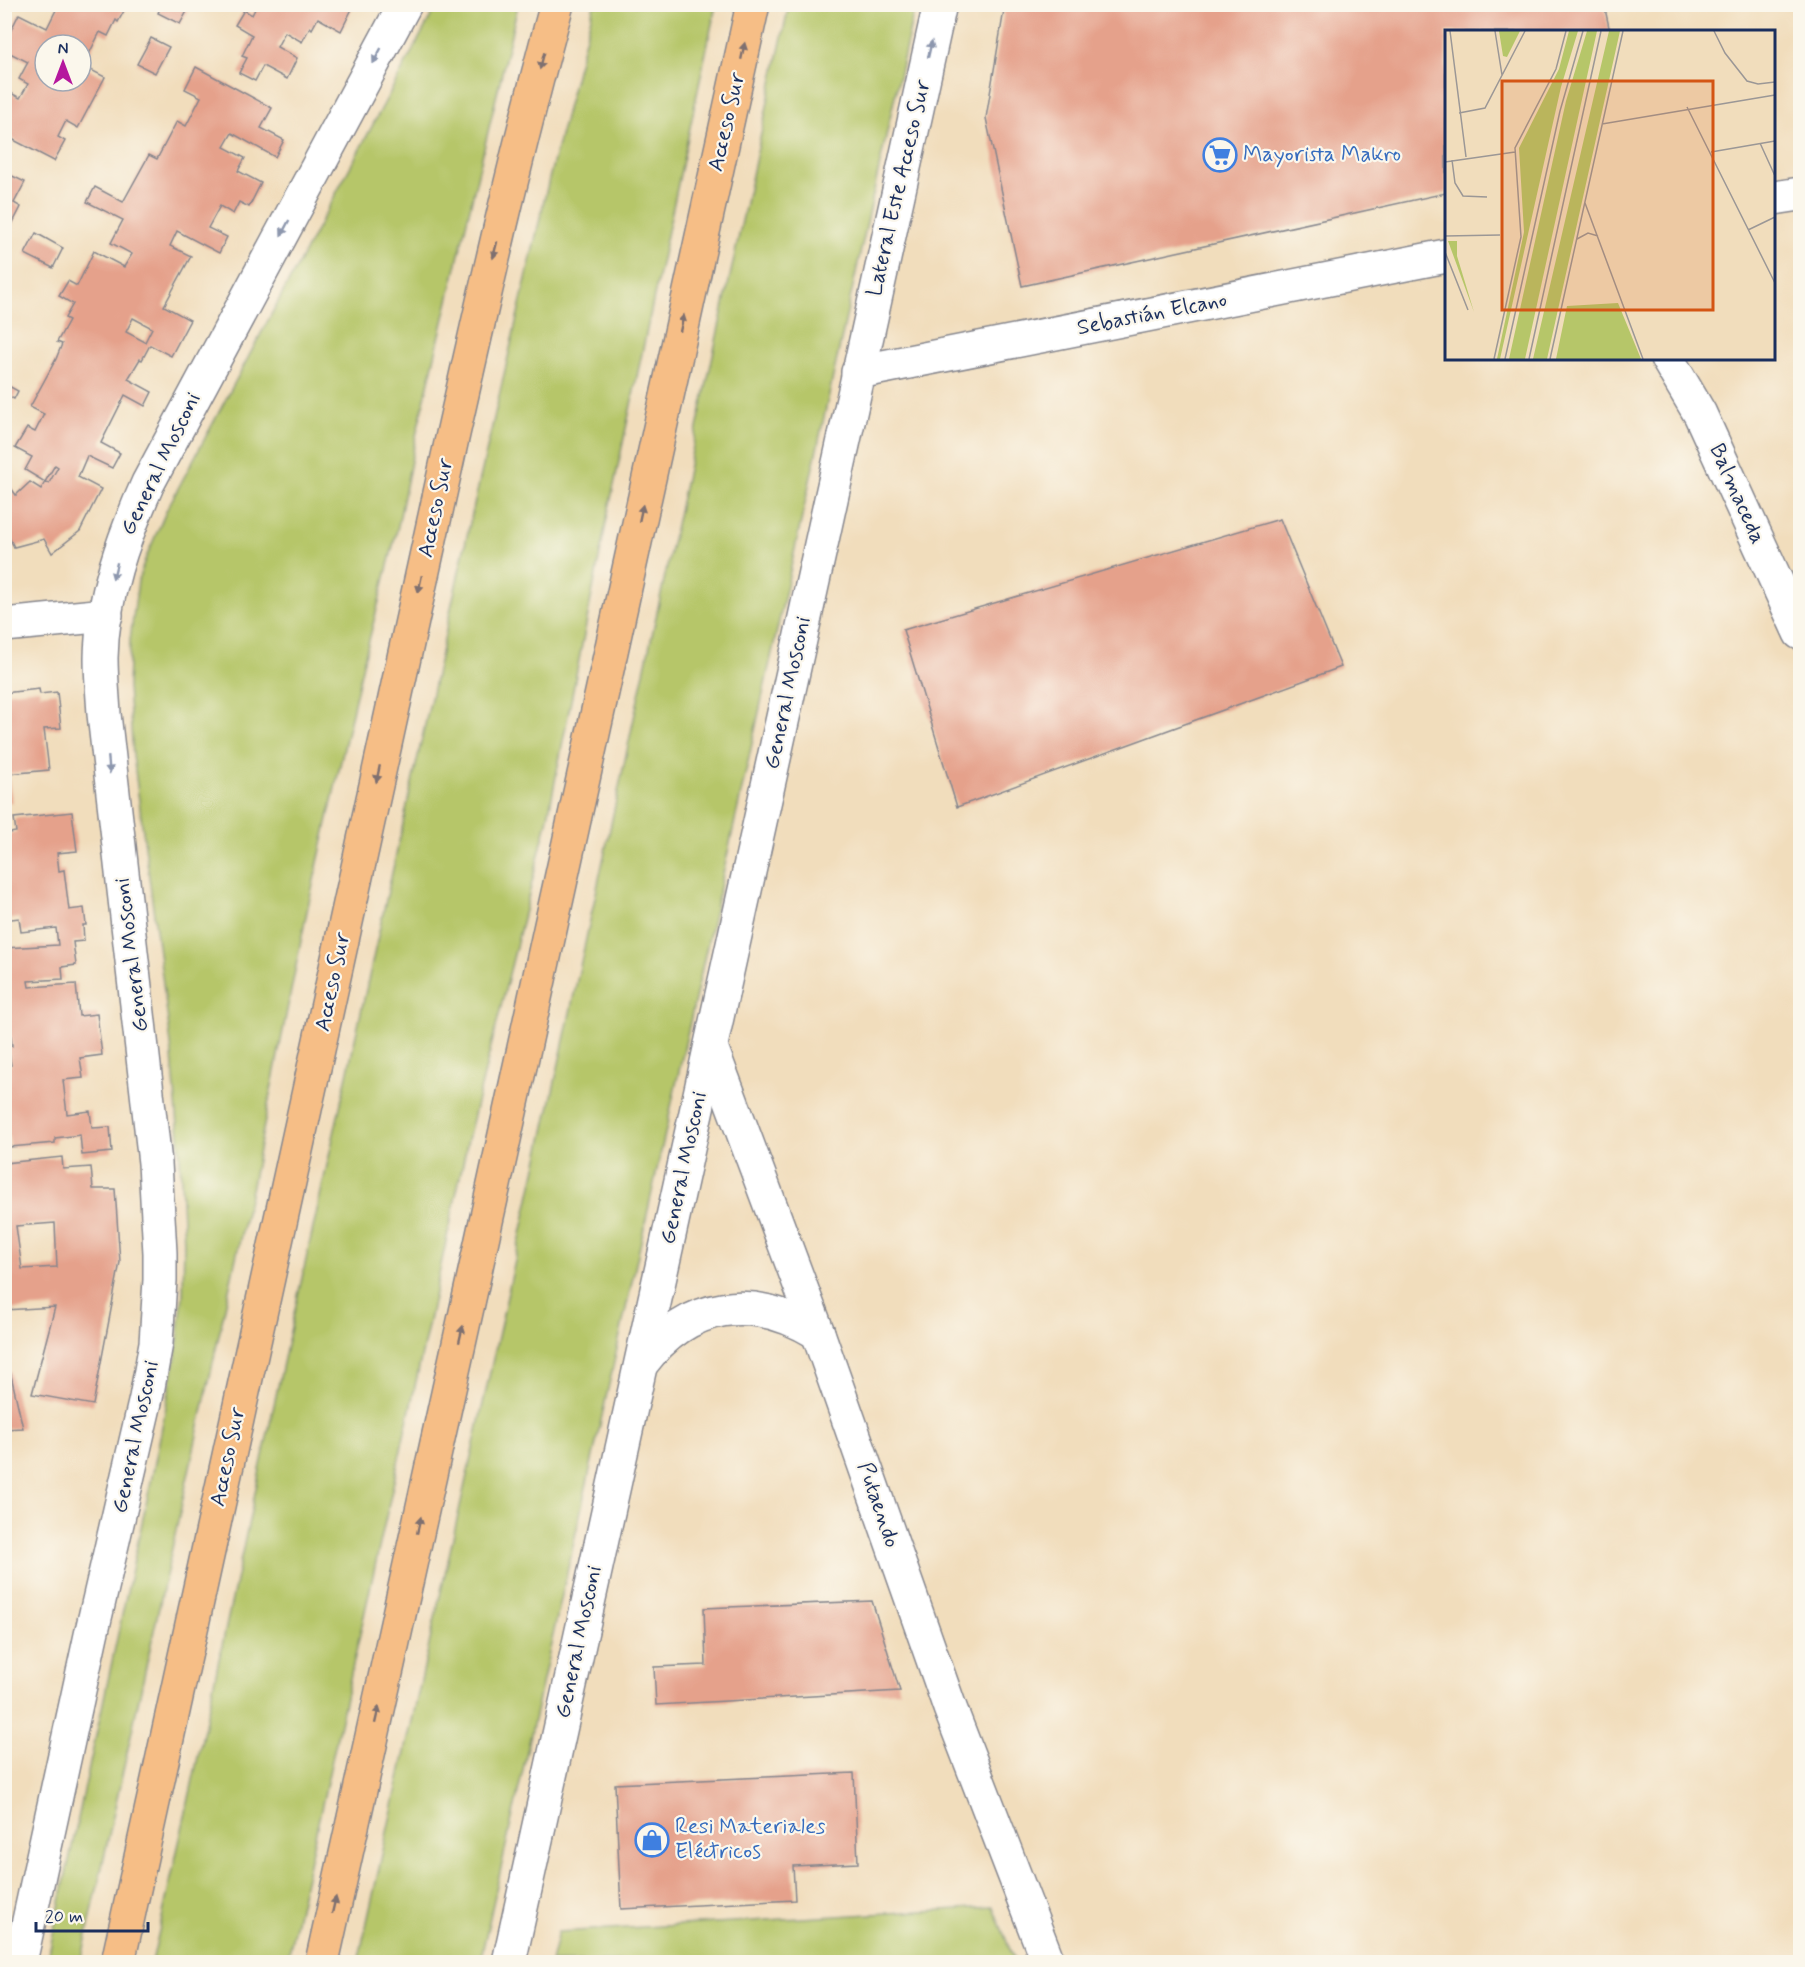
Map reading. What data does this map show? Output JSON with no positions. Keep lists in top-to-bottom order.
{
  "streets": {
    "highway": ["Acceso Sur"],
    "street": [
      "Lateral Este Acceso Sur",
      "Sebastián Elcano",
      "General Mosconi",
      "Balmaceda",
      "Putaendo"
    ]
  },
  "crossings": [
    ["Lateral Este Acceso Sur", "Sebastián Elcano"],
    ["Lateral Este Acceso Sur", "General Mosconi"],
    ["Sebastián Elcano", "General Mosconi"],
    ["General Mosconi", "Putaendo"]
  ],
  "one_way": ["Lateral Este Acceso Sur", "General Mosconi"],
  "places": {
    "supermarket": ["Mayorista Makro"],
    "shop": ["Resi Materiales Eléctricos"]
  },
  "scale_bar": "20 m",
  "north": "top"
}
